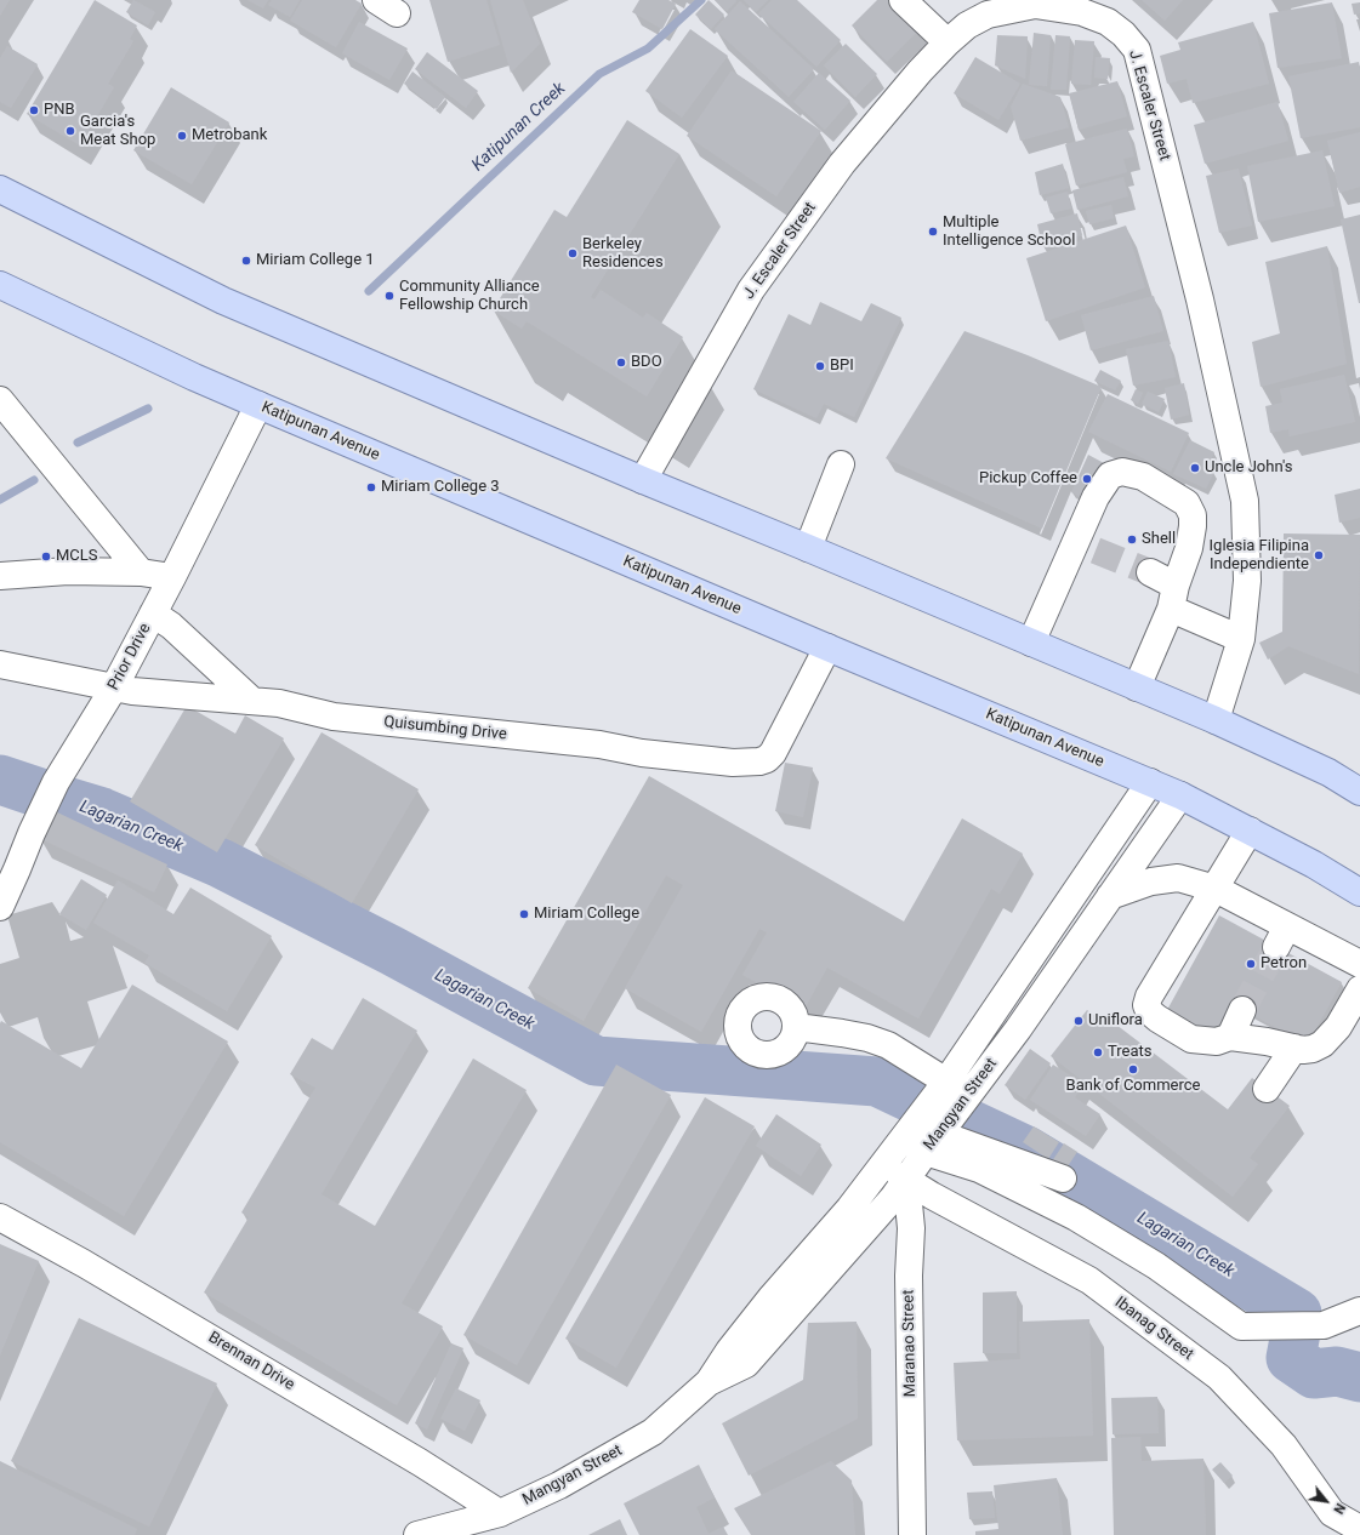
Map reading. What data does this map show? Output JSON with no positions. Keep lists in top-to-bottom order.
{
  "streets": {
    "main road": ["Katipunan Avenue"],
    "street": [
      "J. Escaler Street",
      "Prior Drive",
      "Quisumbing Drive",
      "Mangyan Street",
      "Ibanag Street",
      "Maranao Street",
      "Brennan Drive"
    ]
  },
  "crossings": [
    ["Katipunan Avenue", "Prior Drive"],
    ["Katipunan Avenue", "Quisumbing Drive"],
    ["Katipunan Avenue", "Mangyan Street"],
    ["Prior Drive", "Quisumbing Drive"],
    ["Mangyan Street", "Ibanag Street"],
    ["Mangyan Street", "Maranao Street"],
    ["Mangyan Street", "Brennan Drive"],
    ["Ibanag Street", "Maranao Street"]
  ],
  "water": ["Katipunan Creek", "Lagarian Creek"],
  "places": [
    "PNB",
    "Garcia's Meat Shop",
    "Metrobank",
    "Multiple Intelligence School",
    "Berkeley Residences",
    "Miriam College 1",
    "Community Alliance Fellowship Church",
    "BDO",
    "BPI",
    "Uncle John's",
    "Pickup Coffee",
    "Miriam College 3",
    "Shell",
    "Iglesia Filipina Independiente",
    "MCLS",
    "Miriam College",
    "Petron",
    "Uniflora",
    "Treats",
    "Bank of Commerce"
  ],
  "north": "bottom right"
}
